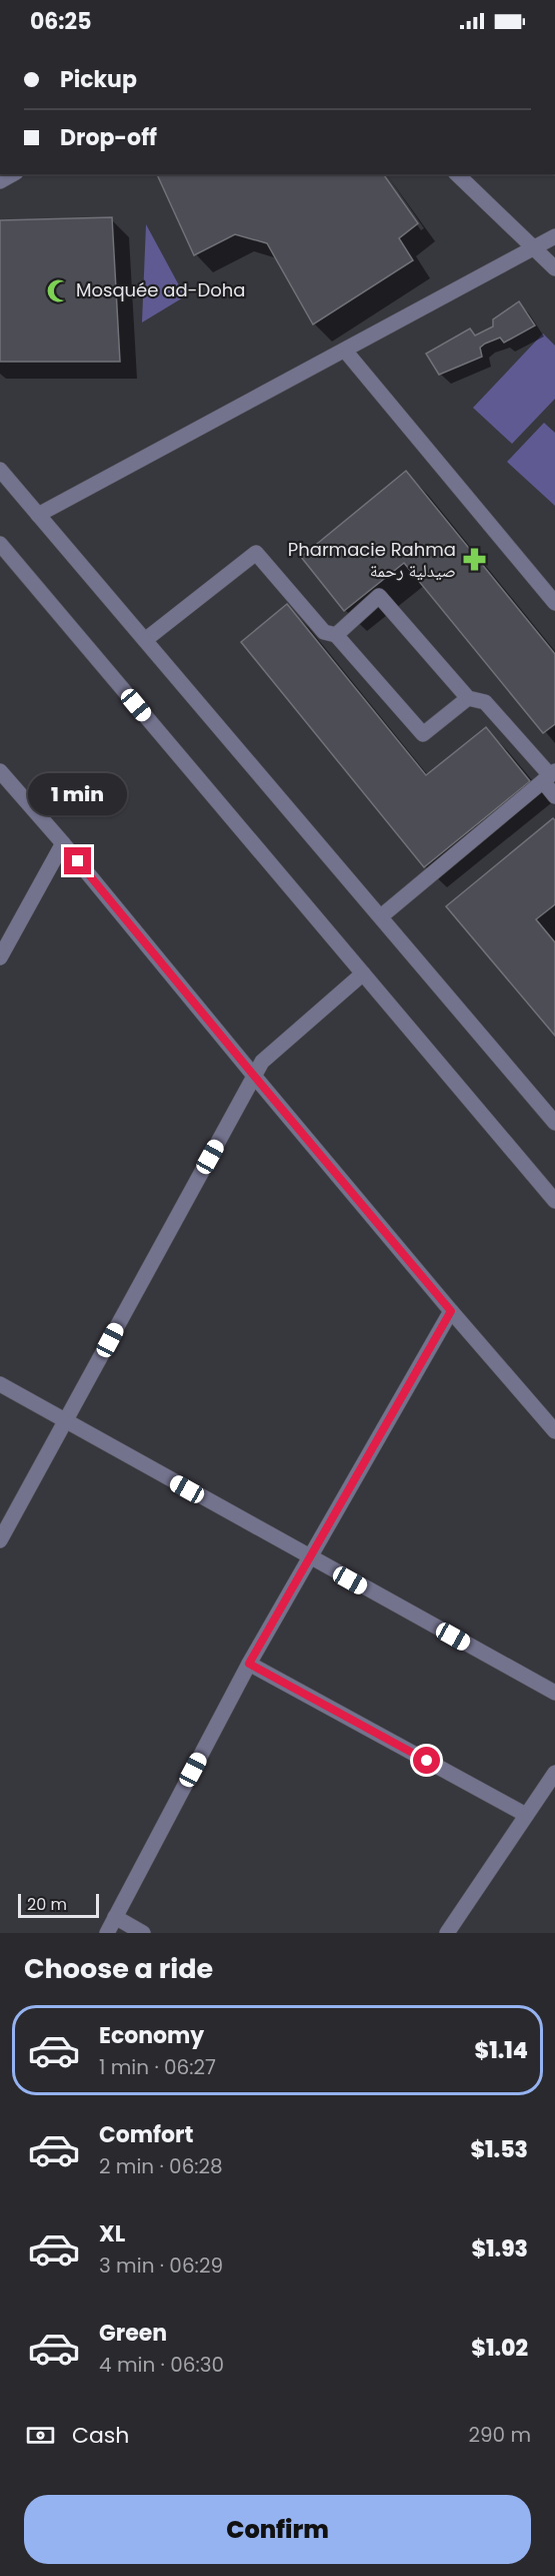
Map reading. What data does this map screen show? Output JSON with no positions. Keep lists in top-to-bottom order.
{
  "places": {
    "mosque": ["Mosquée ad-Doha"],
    "pharmacy": ["Pharmacie Rahma صيدلية رحمة"]
  },
  "scale_bar": "20 m",
  "page": {
    "status": "06:25",
    "banner": ["Pickup", "Drop-off"],
    "bubble": "1 min",
    "scale": "20 m",
    "heading": "Choose a ride",
    "list": [
      {
        "name": "Economy",
        "note": "1 min · 06:27",
        "value": "$1.14"
      },
      {
        "name": "Comfort",
        "note": "2 min · 06:28",
        "value": "$1.53"
      },
      {
        "name": "XL",
        "note": "3 min · 06:29",
        "value": "$1.93"
      },
      {
        "name": "Green",
        "note": "4 min · 06:30",
        "value": "$1.02"
      }
    ],
    "pay": ["Cash", "290 m"],
    "buttons": "Confirm"
  }
}
